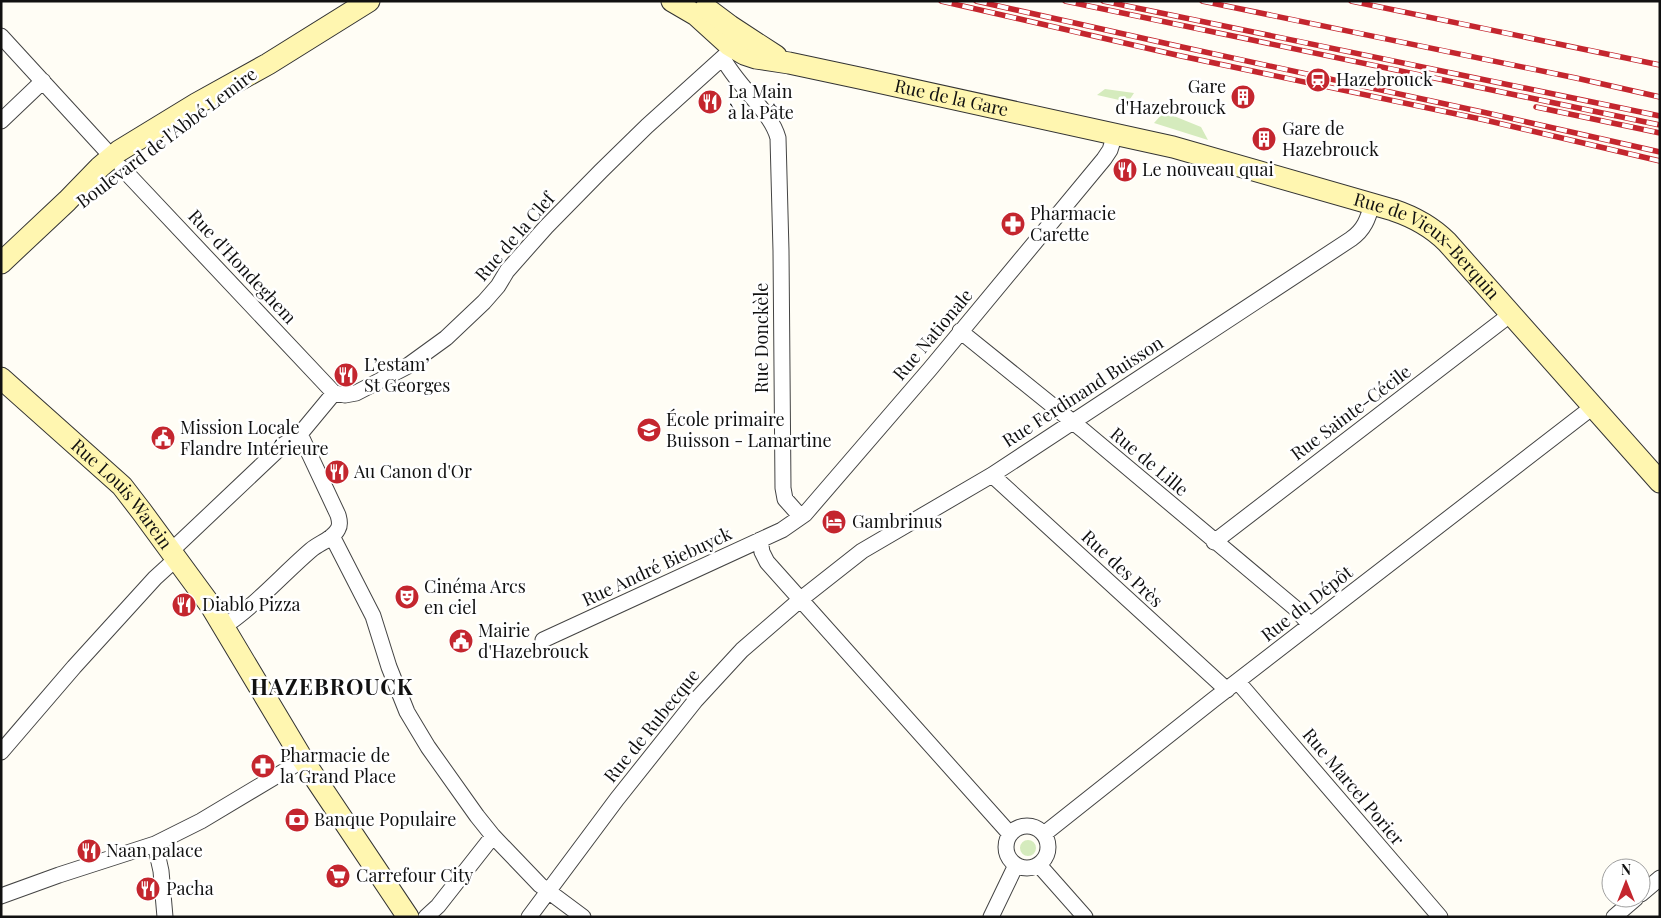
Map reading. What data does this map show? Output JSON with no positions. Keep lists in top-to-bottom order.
{
  "streets": {
    "main road": [
      "Rue de la Gare",
      "Boulevard de l'Abbé Lemire",
      "Rue de Vieux-Berquin",
      "Rue Louis Warein"
    ],
    "street": [
      "Rue de la Clef",
      "Rue d'Hondeghem",
      "Rue Nationale",
      "Rue Donckèle",
      "Rue Ferdinand Buisson",
      "Rue Sainte-Cécile",
      "Rue de Lille",
      "Rue André Biebuyck",
      "Rue des Près",
      "Rue du Dépôt",
      "Rue de Rubecque",
      "Rue Marcel Porier"
    ]
  },
  "crossings": [
    ["Rue de la Gare", "Rue de la Clef"],
    ["Rue de la Gare", "Rue de Vieux-Berquin"],
    ["Rue de la Gare", "Rue Nationale"],
    ["Rue de la Gare", "Rue Donckèle"],
    ["Boulevard de l'Abbé Lemire", "Rue d'Hondeghem"],
    ["Rue de la Clef", "Rue d'Hondeghem"],
    ["Rue de la Clef", "Rue Donckèle"],
    ["Rue de Vieux-Berquin", "Rue Nationale"],
    ["Rue de Vieux-Berquin", "Rue Ferdinand Buisson"],
    ["Rue de Vieux-Berquin", "Rue Sainte-Cécile"],
    ["Rue de Vieux-Berquin", "Rue du Dépôt"],
    ["Rue Nationale", "Rue Donckèle"],
    ["Rue Nationale", "Rue de Lille"],
    ["Rue Nationale", "Rue André Biebuyck"],
    ["Rue Ferdinand Buisson", "Rue de Lille"],
    ["Rue Ferdinand Buisson", "Rue des Près"],
    ["Rue Ferdinand Buisson", "Rue de Rubecque"],
    ["Rue Sainte-Cécile", "Rue de Lille"],
    ["Rue de Lille", "Rue du Dépôt"],
    ["Rue des Près", "Rue du Dépôt"],
    ["Rue des Près", "Rue Marcel Porier"],
    ["Rue du Dépôt", "Rue Marcel Porier"]
  ],
  "districts": ["HAZEBROUCK"],
  "places": {
    "station": ["Hazebrouck"],
    "building": ["Gare d'Hazebrouck", "Gare de Hazebrouck"],
    "restaurant": [
      "La Main à la Pâte",
      "Le nouveau quai",
      "L’estam’ St Georges",
      "Au Canon d'Or",
      "Diablo Pizza",
      "Naan palace",
      "Pacha"
    ],
    "pharmacy": ["Pharmacie Carette", "Pharmacie de la Grand Place"],
    "school or university": ["École primaire Buisson - Lamartine"],
    "public building": ["Mission Locale Flandre Intérieure", "Mairie d'Hazebrouck"],
    "hotel": ["Gambrinus"],
    "theatre": ["Cinéma Arcs en ciel"],
    "bank": ["Banque Populaire"],
    "supermarket": ["Carrefour City"]
  },
  "north": "top"
}
